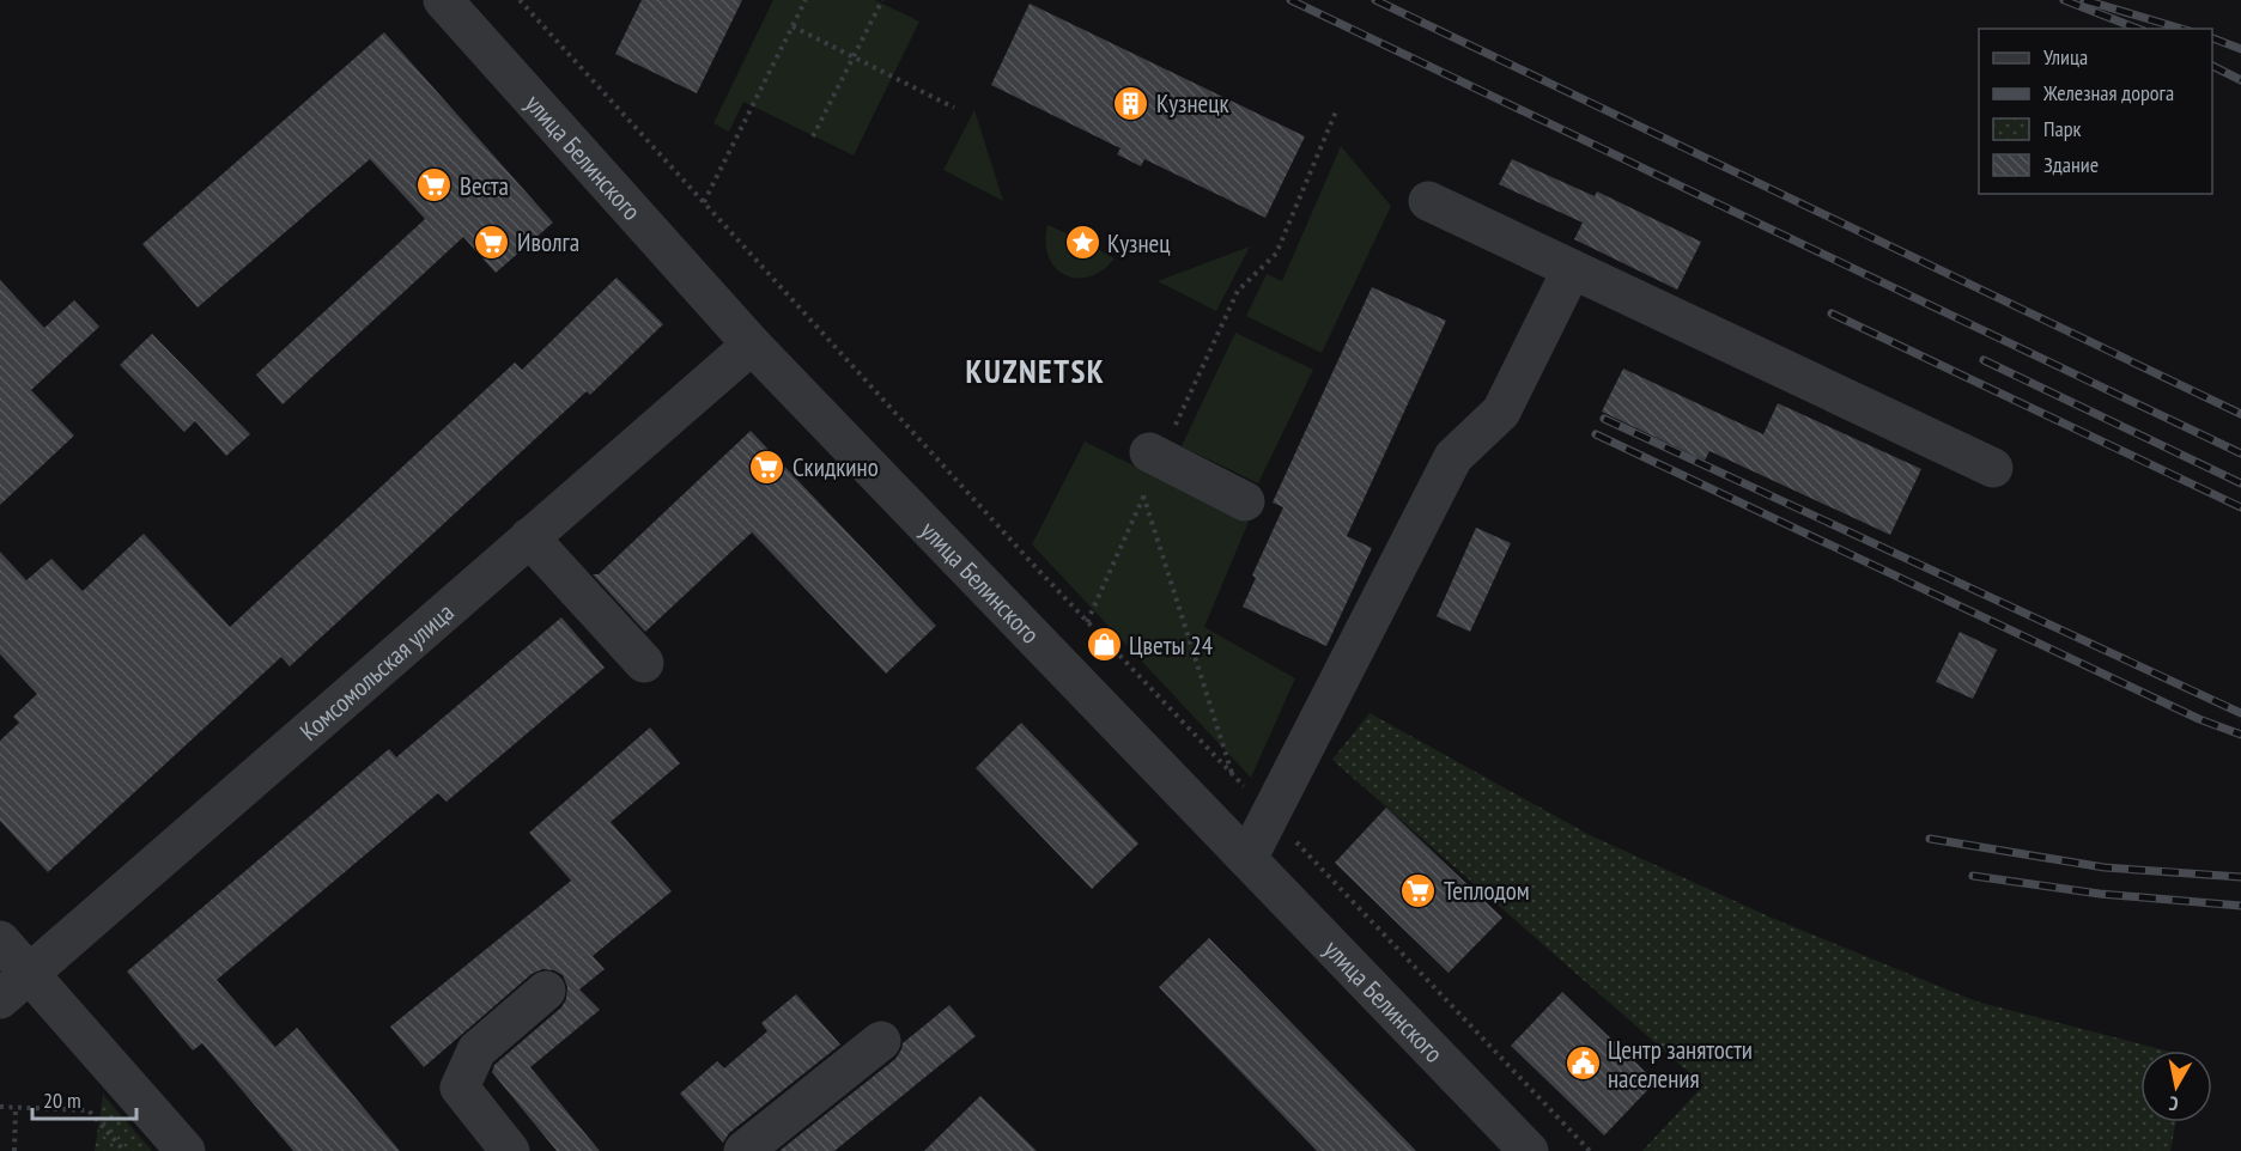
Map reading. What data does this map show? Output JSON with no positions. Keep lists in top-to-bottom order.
{
  "streets": {
    "street": ["улица Белинского", "Комсомольская улица"]
  },
  "crossings": [
    ["улица Белинского", "Комсомольская улица"]
  ],
  "districts": ["KUZNETSK"],
  "places": {
    "building": ["Кузнецк"],
    "supermarket": [
      "Веста",
      "Иволга",
      "Скидкино",
      "Теплодом"
    ],
    "place": ["Кузнец"],
    "shop": ["Цветы 24"],
    "public building": ["Центр занятости населения"]
  },
  "legend": [
    "Улица",
    "Железная дорога",
    "Парк",
    "Здание"
  ],
  "scale_bar": "20 m",
  "north": "bottom"
}
